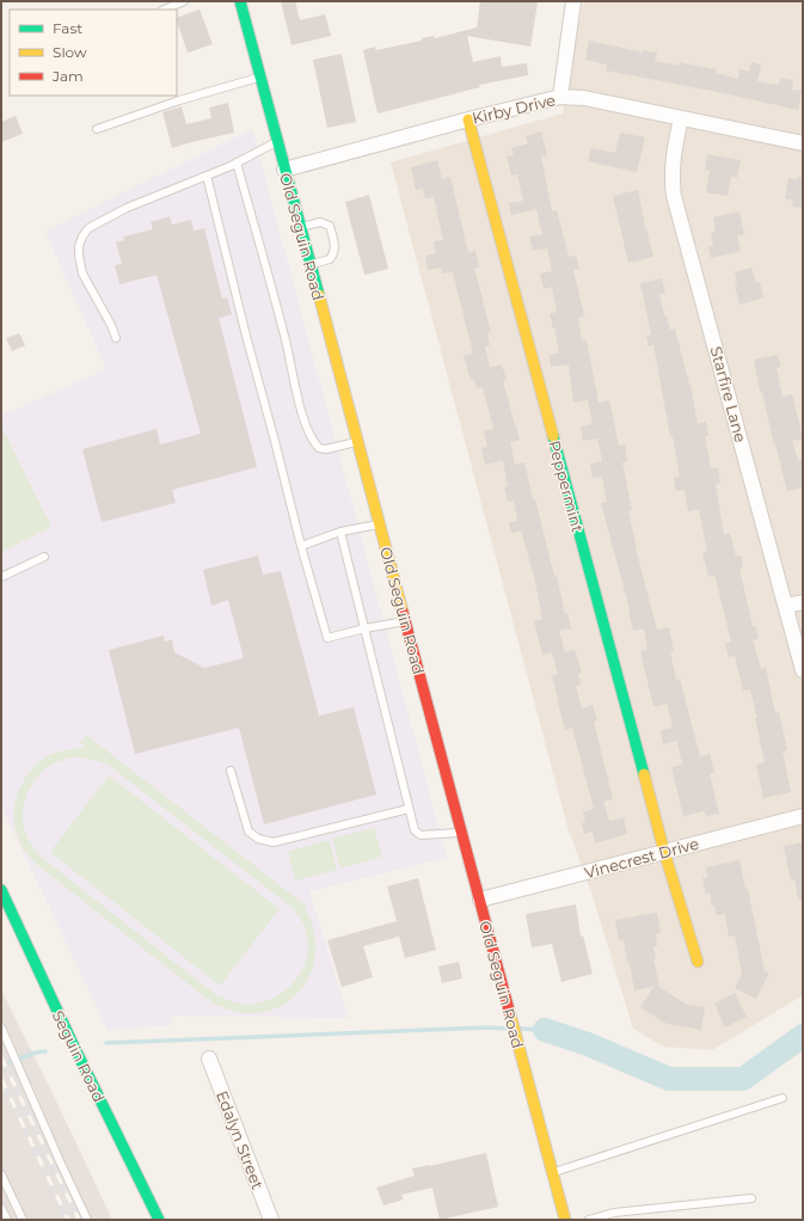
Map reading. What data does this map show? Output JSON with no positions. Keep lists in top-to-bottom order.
{
  "streets": {
    "street": [
      "Kirby Drive",
      "Old Seguin Road",
      "Starfire Lane",
      "Peppermint",
      "Vinecrest Drive",
      "Seguin Road",
      "Edalyn Street"
    ]
  },
  "crossings": [
    ["Kirby Drive", "Old Seguin Road"],
    ["Kirby Drive", "Starfire Lane"],
    ["Kirby Drive", "Peppermint"],
    ["Old Seguin Road", "Vinecrest Drive"],
    ["Peppermint", "Vinecrest Drive"]
  ],
  "legend": ["Fast", "Slow", "Jam"]
}
